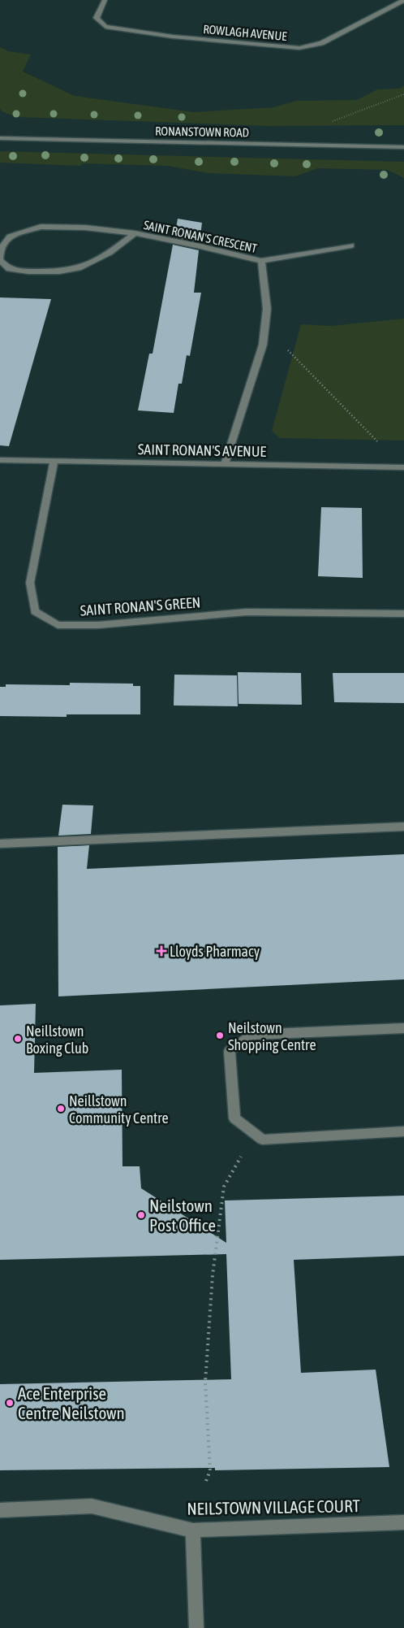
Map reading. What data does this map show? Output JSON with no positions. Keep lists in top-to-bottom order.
{
  "streets": {
    "street": [
      "ROWLAGH AVENUE",
      "RONANSTOWN ROAD",
      "SAINT RONAN'S CRESCENT",
      "SAINT RONAN'S AVENUE",
      "SAINT RONAN'S GREEN",
      "NEILSTOWN VILLAGE COURT"
    ]
  },
  "crossings": [
    ["SAINT RONAN'S CRESCENT", "SAINT RONAN'S AVENUE"],
    ["SAINT RONAN'S AVENUE", "SAINT RONAN'S GREEN"]
  ],
  "places": {
    "health": ["Lloyds Pharmacy"],
    "other": [
      "Neilstown Shopping Centre",
      "Neillstown Boxing Club",
      "Neillstown Community Centre",
      "Neilstown Post Office",
      "Ace Enterprise Centre Neilstown"
    ]
  }
}
